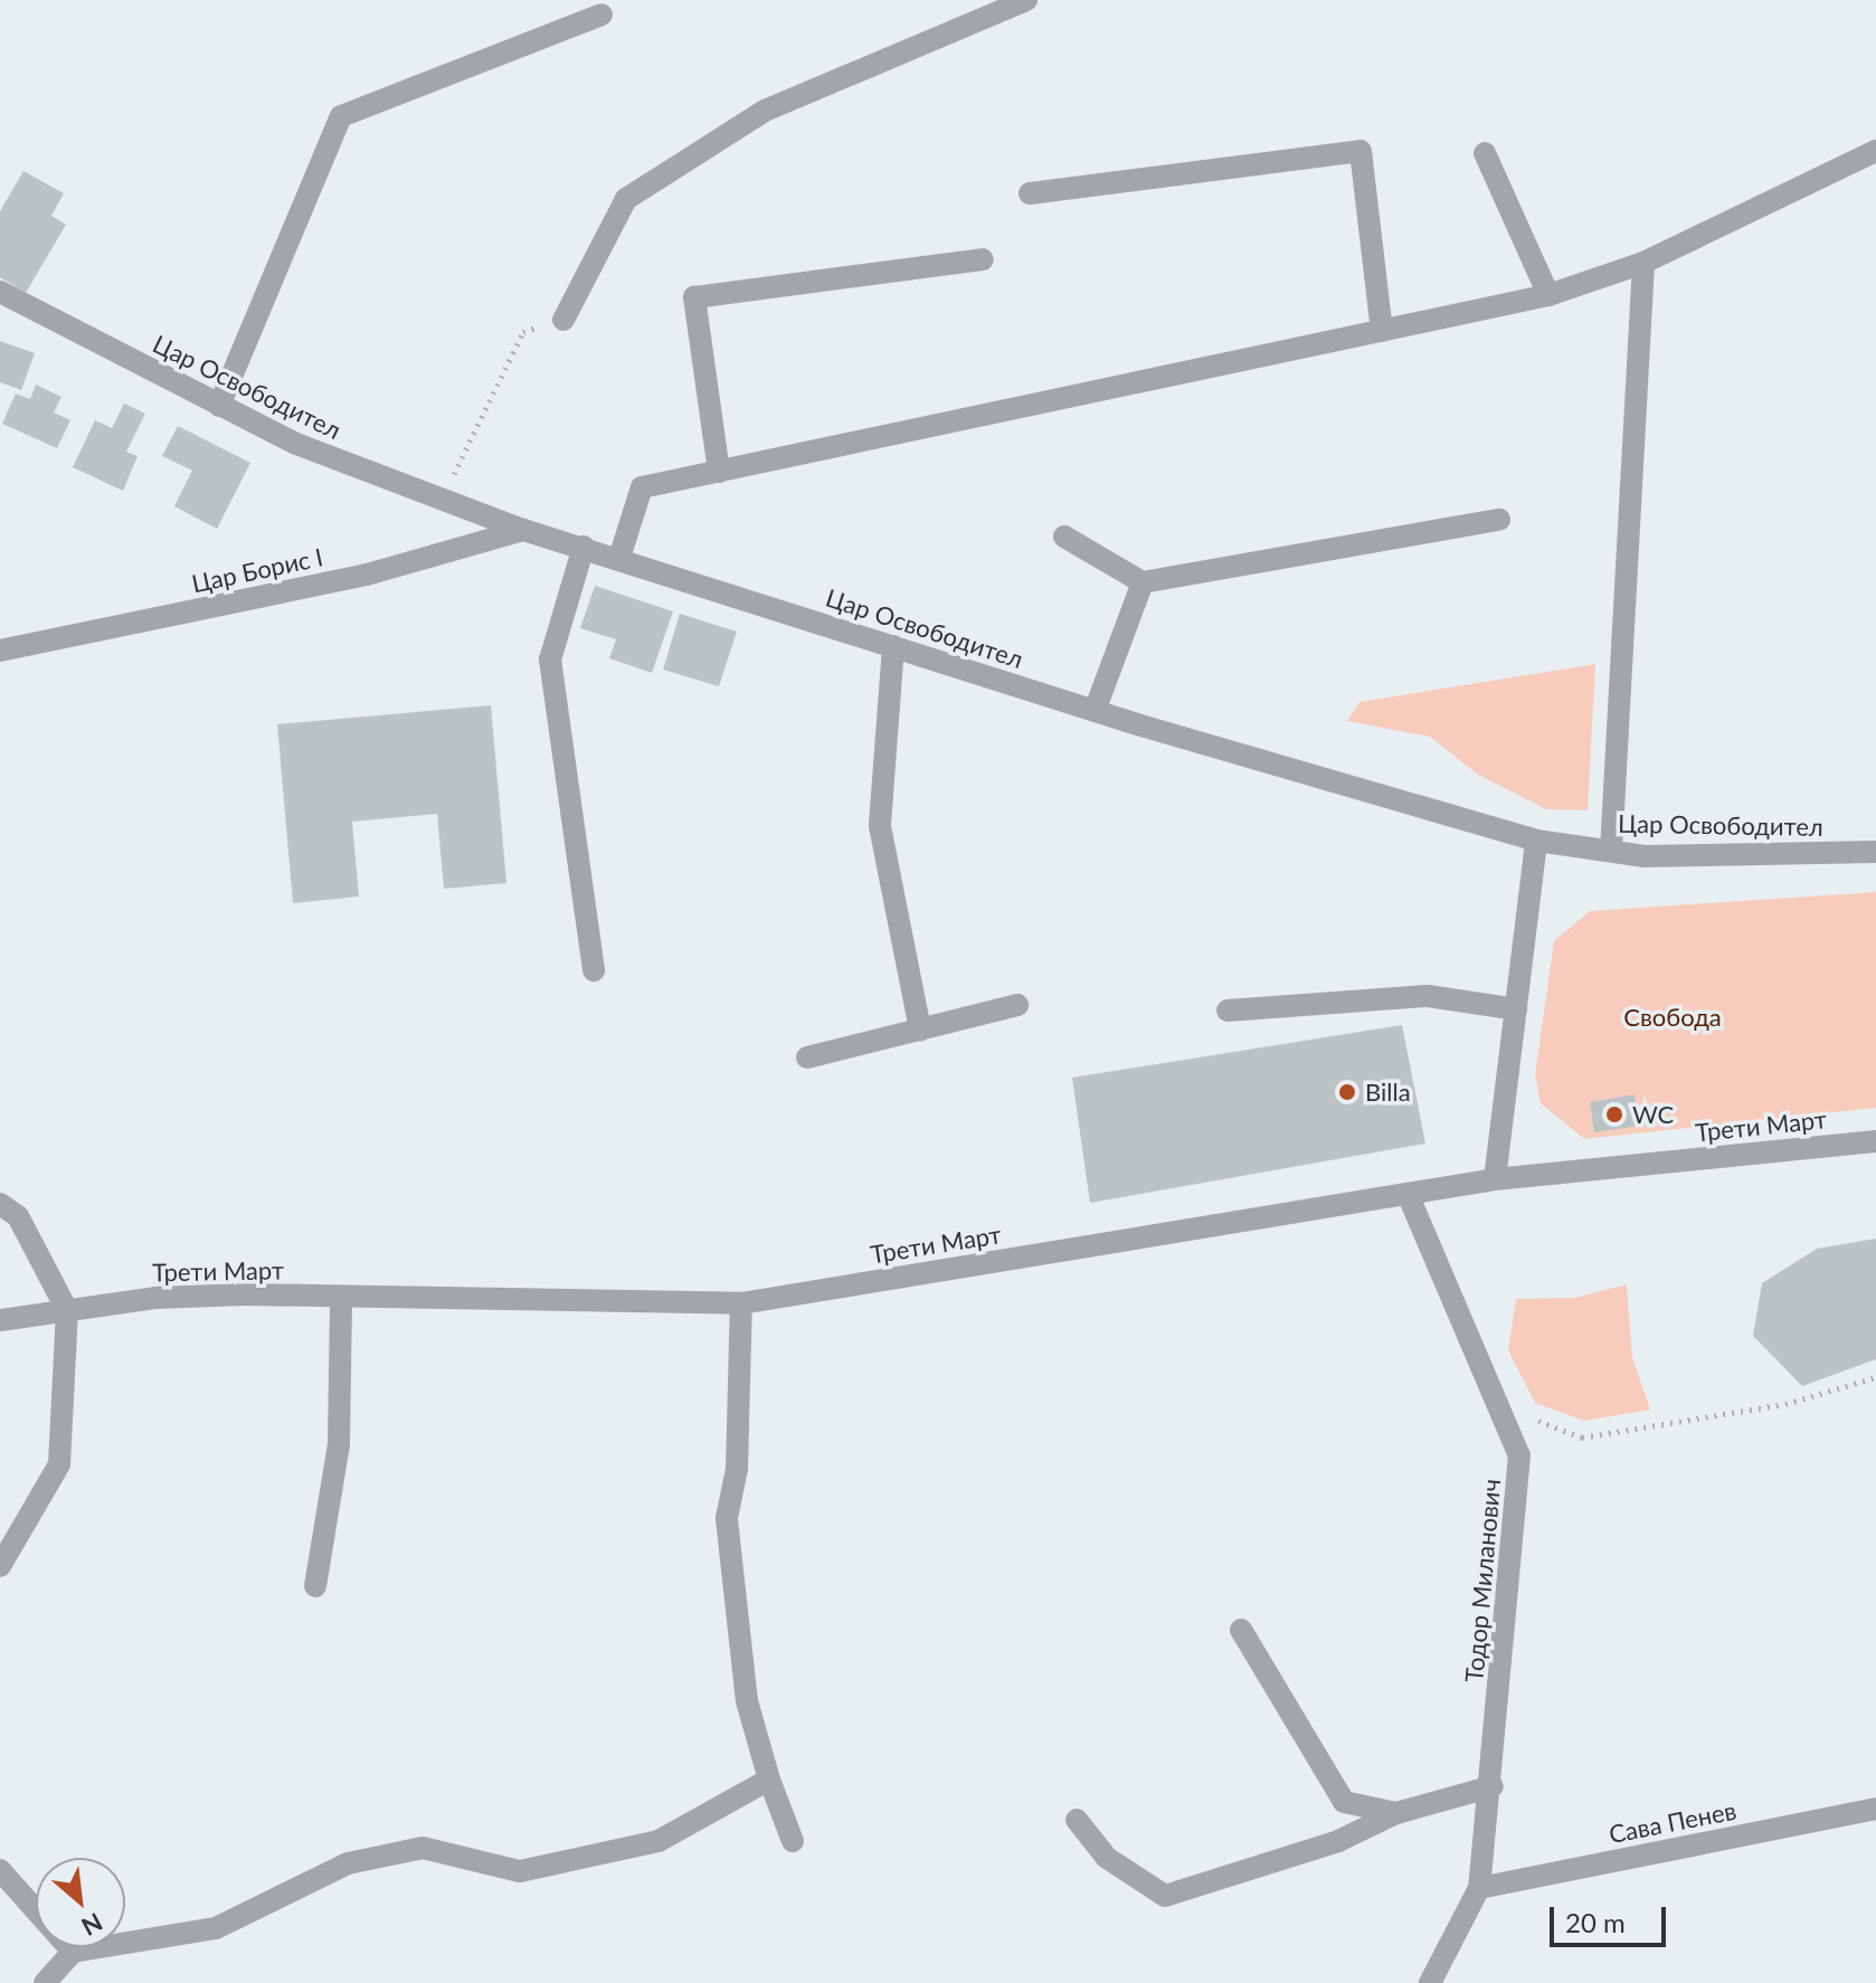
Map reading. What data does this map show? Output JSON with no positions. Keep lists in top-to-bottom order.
{
  "streets": {
    "street": [
      "Цар Освободител",
      "Цар Борис I",
      "Трети Март",
      "Тодор Миланович",
      "Сава Пенев"
    ]
  },
  "crossings": [
    ["Цар Освободител", "Цар Борис I"],
    ["Трети Март", "Тодор Миланович"],
    ["Тодор Миланович", "Сава Пенев"]
  ],
  "parks": ["Свобода"],
  "places": ["Billa", "WC"],
  "scale_bar": "20 m",
  "north": "bottom right"
}
